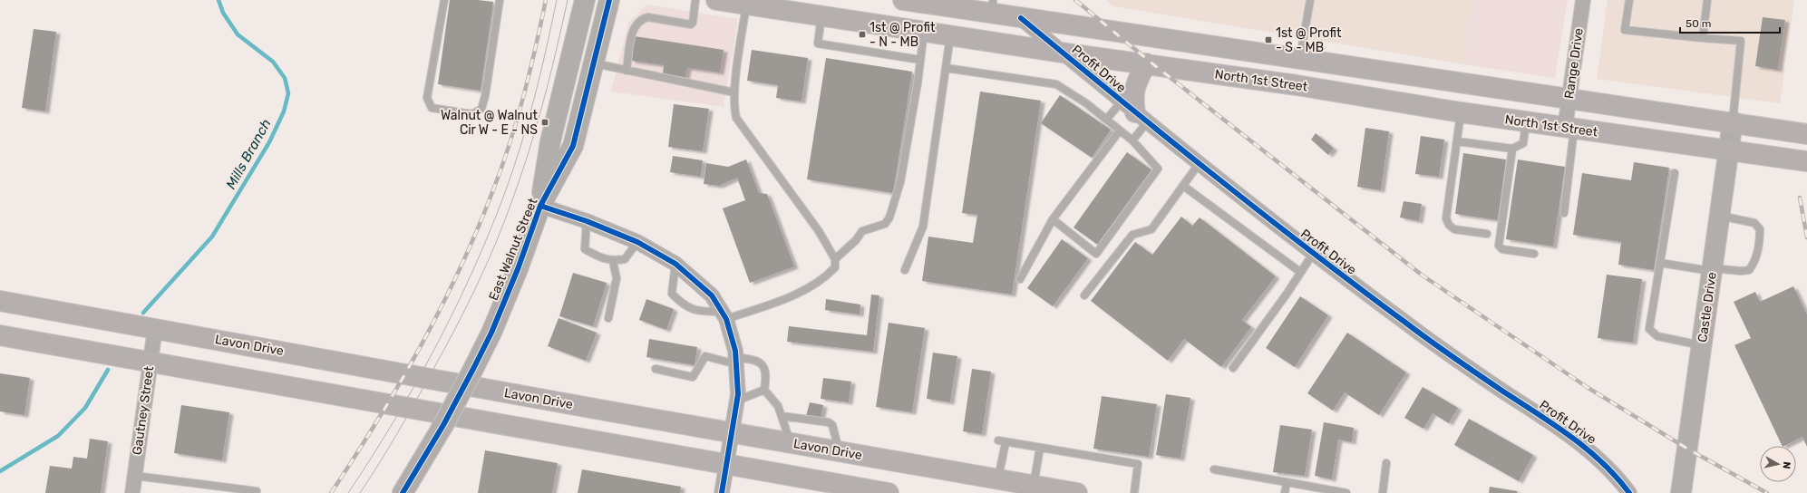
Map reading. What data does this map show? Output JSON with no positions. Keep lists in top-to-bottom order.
{
  "streets": {
    "main road": ["North 1st Street", "Lavon Drive"],
    "street": [
      "Range Drive",
      "Profit Drive",
      "East Walnut Street",
      "Castle Drive",
      "Gautney Street"
    ]
  },
  "crossings": [
    ["Range Drive", "North 1st Street"],
    ["Profit Drive", "North 1st Street"],
    ["North 1st Street", "Castle Drive"],
    ["Lavon Drive", "Gautney Street"]
  ],
  "water": ["Mills Branch"],
  "places": {
    "transit": ["1st @ Profit - N - MB", "1st @ Profit - S - MB", "Walnut @ Walnut Cir W - E - NS"]
  },
  "scale_bar": "50 m",
  "north": "right"
}
